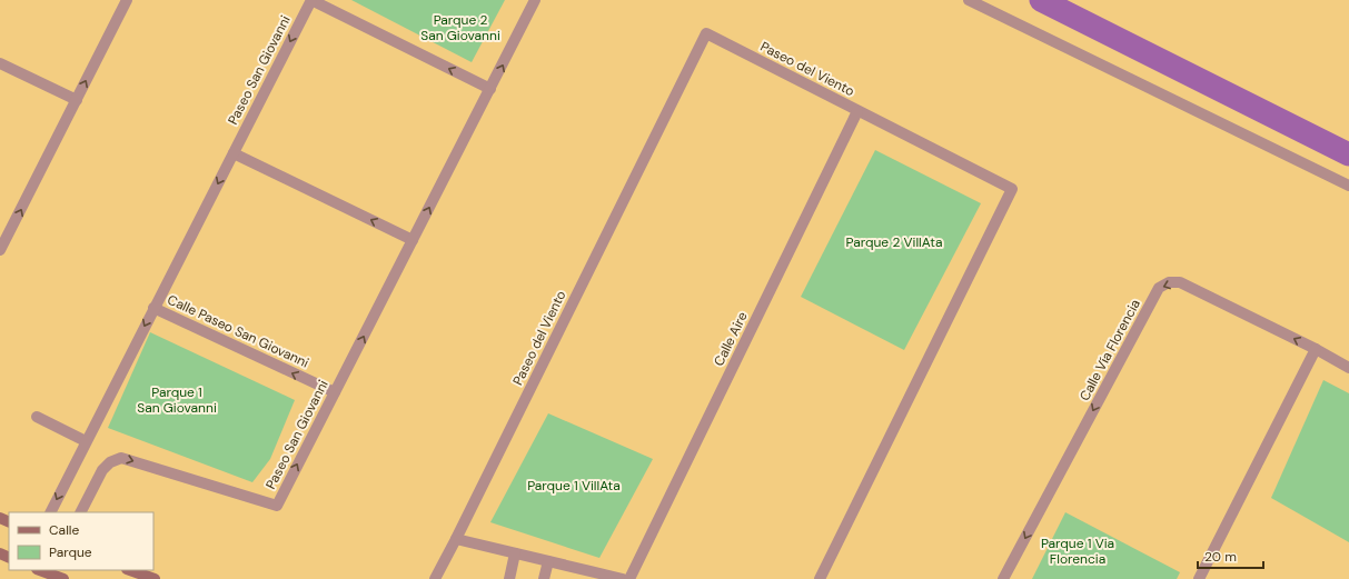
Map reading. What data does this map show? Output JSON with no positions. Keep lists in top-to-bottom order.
{
  "streets": {
    "street": [
      "Paseo del Viento",
      "Paseo San Giovanni",
      "Calle Paseo San Giovanni",
      "Calle Aire",
      "Calle Vía Florencia"
    ]
  },
  "crossings": [
    ["Paseo del Viento", "Calle Aire"],
    ["Paseo San Giovanni", "Calle Paseo San Giovanni"]
  ],
  "one_way": ["Calle Paseo San Giovanni"],
  "parks": [
    "Parque 2 San Giovanni",
    "Parque 2 VillAta",
    "Parque 1 San Giovanni",
    "Parque 1 VillAta",
    "Parque 1 Via Florencia"
  ],
  "legend": ["Calle", "Parque"],
  "scale_bar": "20 m"
}
